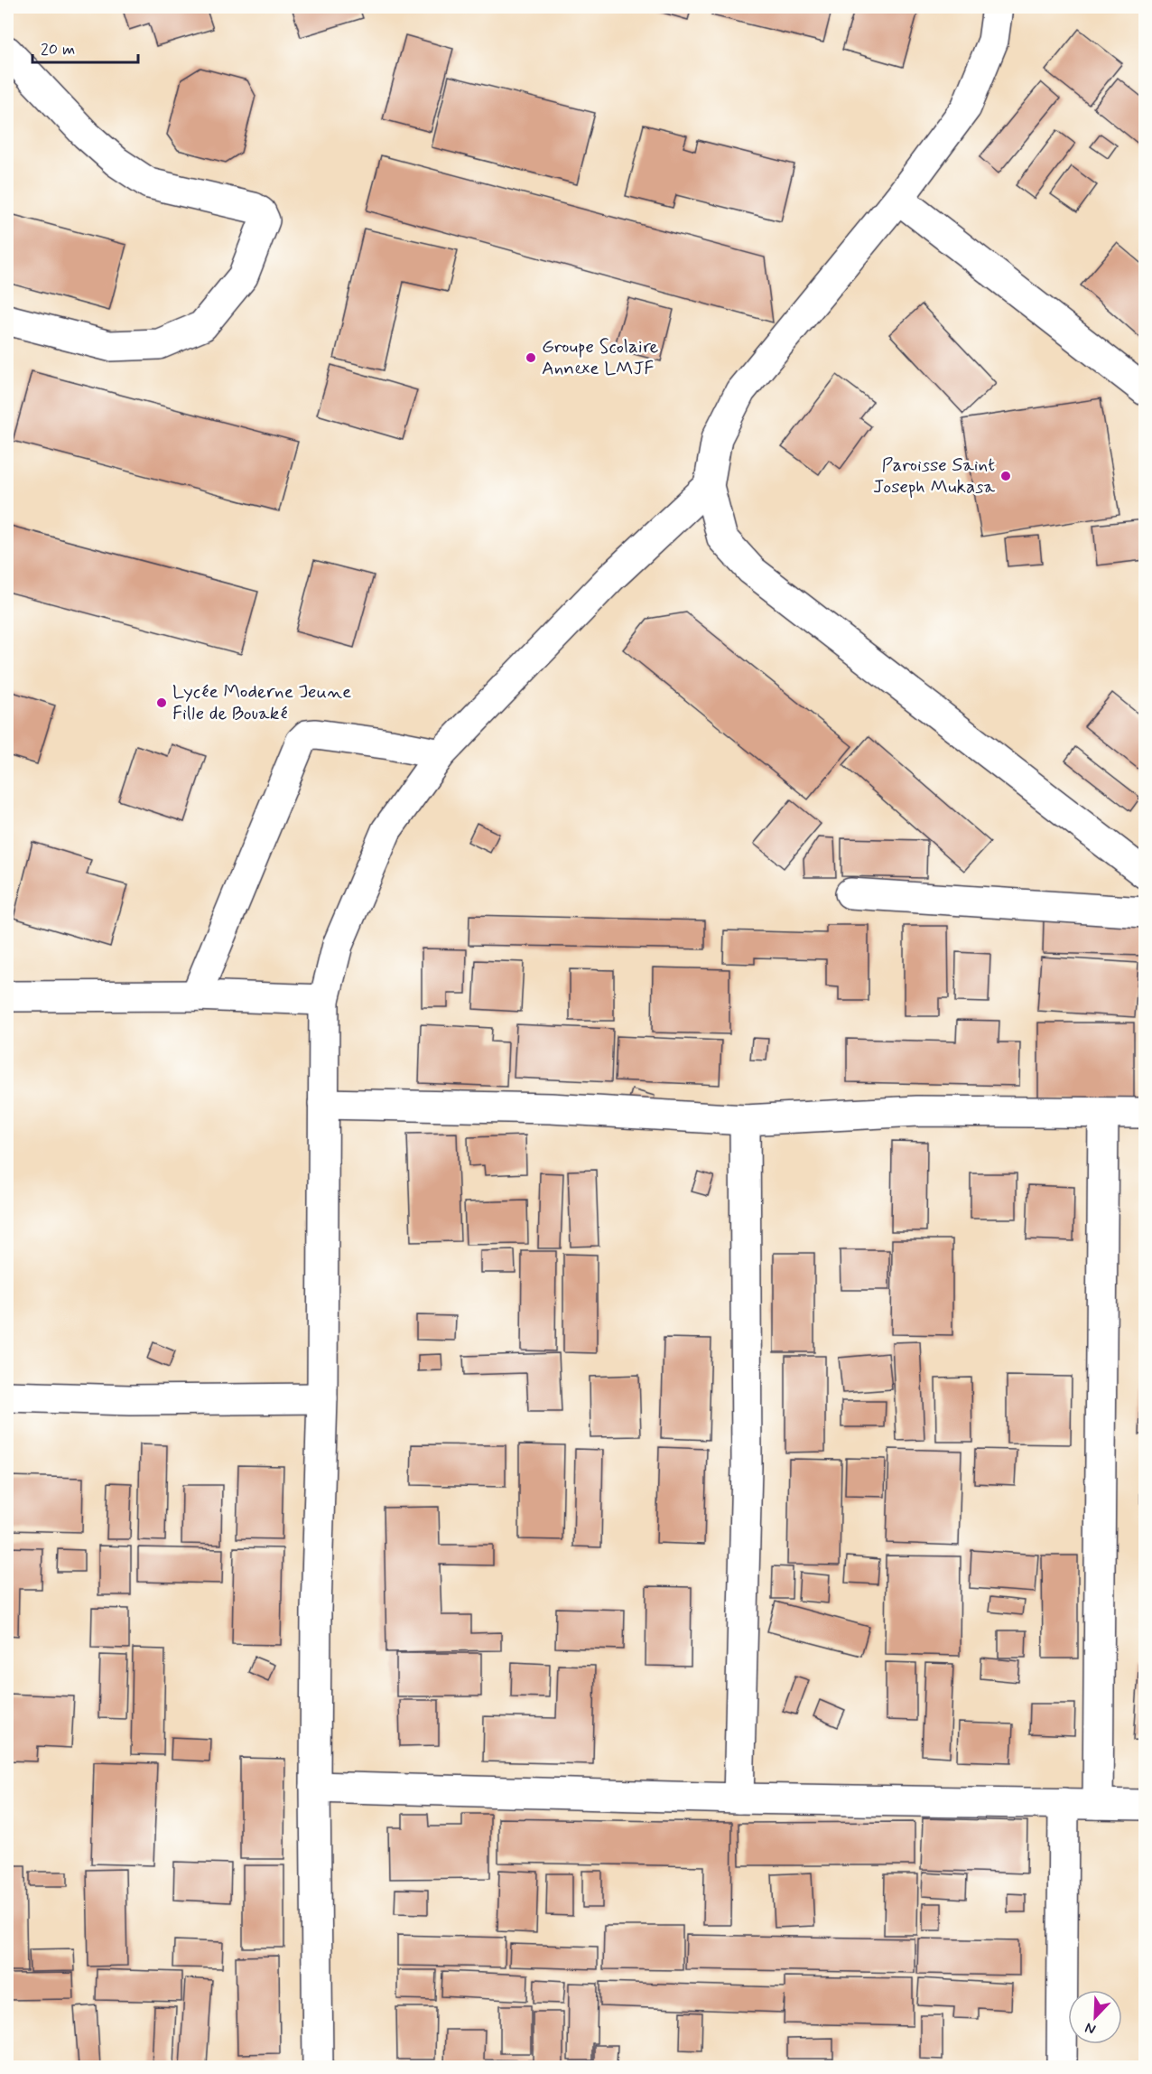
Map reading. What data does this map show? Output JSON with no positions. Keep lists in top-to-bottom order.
{
  "places": ["Groupe Scolaire Annexe LMJF", "Paroisse Saint Joseph Mukasa", "Lycée Moderne Jeune Fille de Bouaké"],
  "scale_bar": "20 m",
  "north": "bottom left"
}
